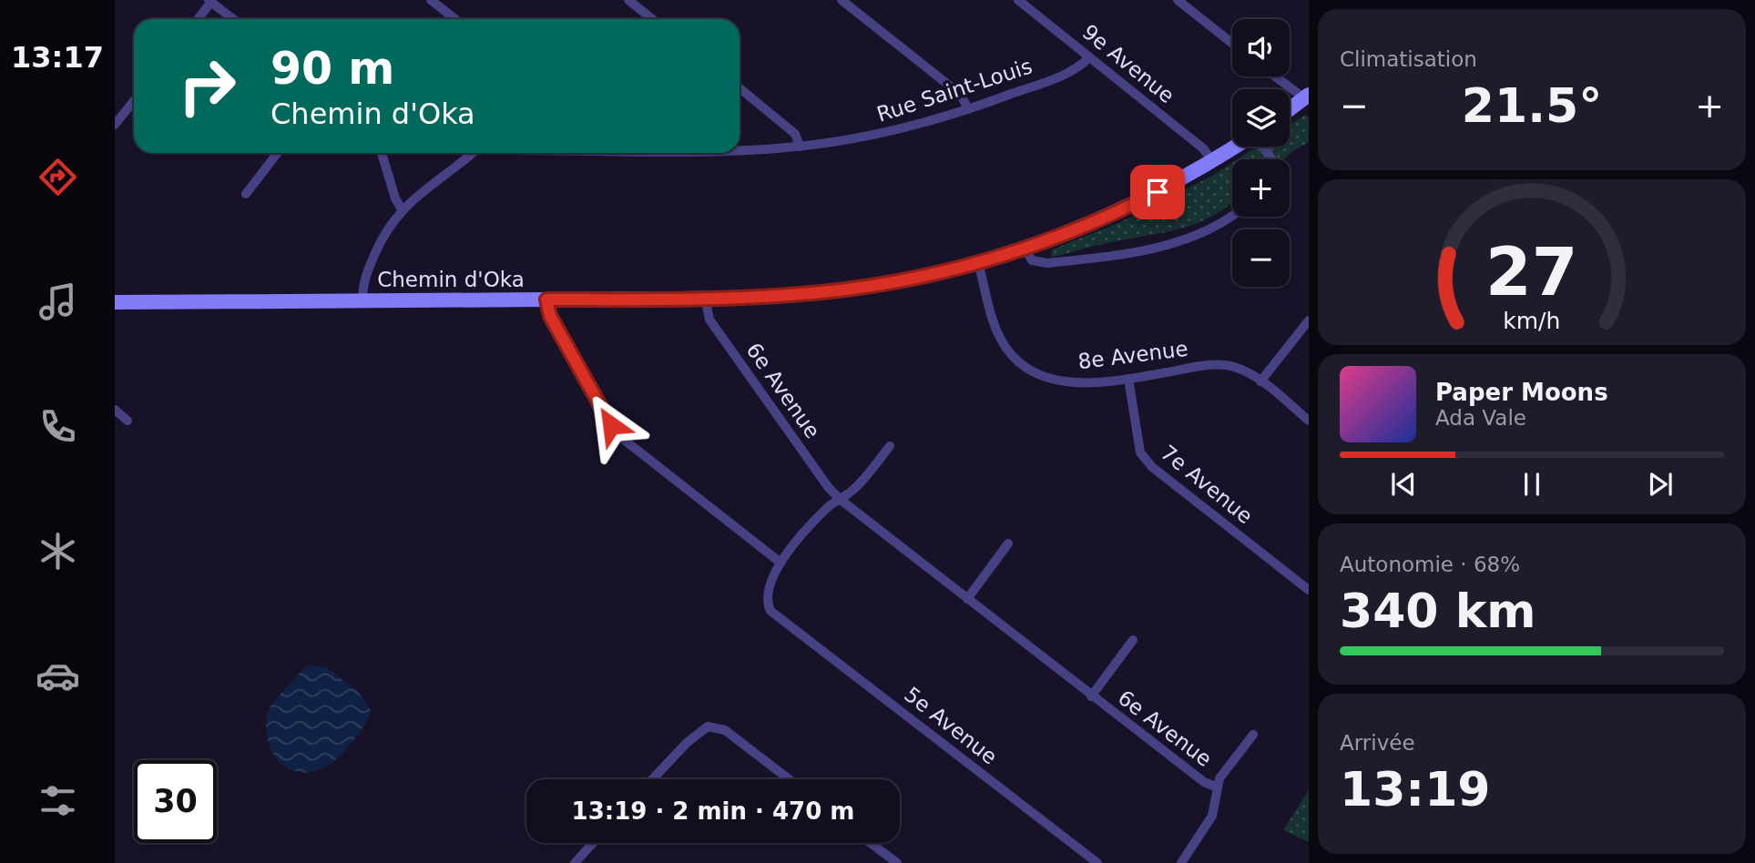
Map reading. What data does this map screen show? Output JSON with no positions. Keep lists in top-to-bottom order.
{
  "streets": {
    "main road": ["Chemin d'Oka"],
    "street": [
      "9e Avenue",
      "Rue Saint-Louis",
      "8e Avenue",
      "6e Avenue",
      "7e Avenue",
      "5e Avenue"
    ]
  },
  "crossings": [
    ["9e Avenue", "Rue Saint-Louis"],
    ["9e Avenue", "Chemin d'Oka"],
    ["Chemin d'Oka", "8e Avenue"],
    ["Chemin d'Oka", "6e Avenue"],
    ["8e Avenue", "7e Avenue"]
  ],
  "page": {
    "tabs": "13:17",
    "tile": [
      "Climatisation",
      ["Autonomie · 68%", "340 km"],
      ["Arrivée", "13:19"]
    ],
    "map_buttons": ["+", "−"],
    "turn": ["90 m", "Chemin d'Oka"],
    "heat": ["−", "21.5°", "+"],
    "song": ["Paper Moons", "Ada Vale"],
    "limit": "30",
    "trip": "13:19 · 2 min · 470 m",
    "gauge": ["27", "km/h"]
  }
}
